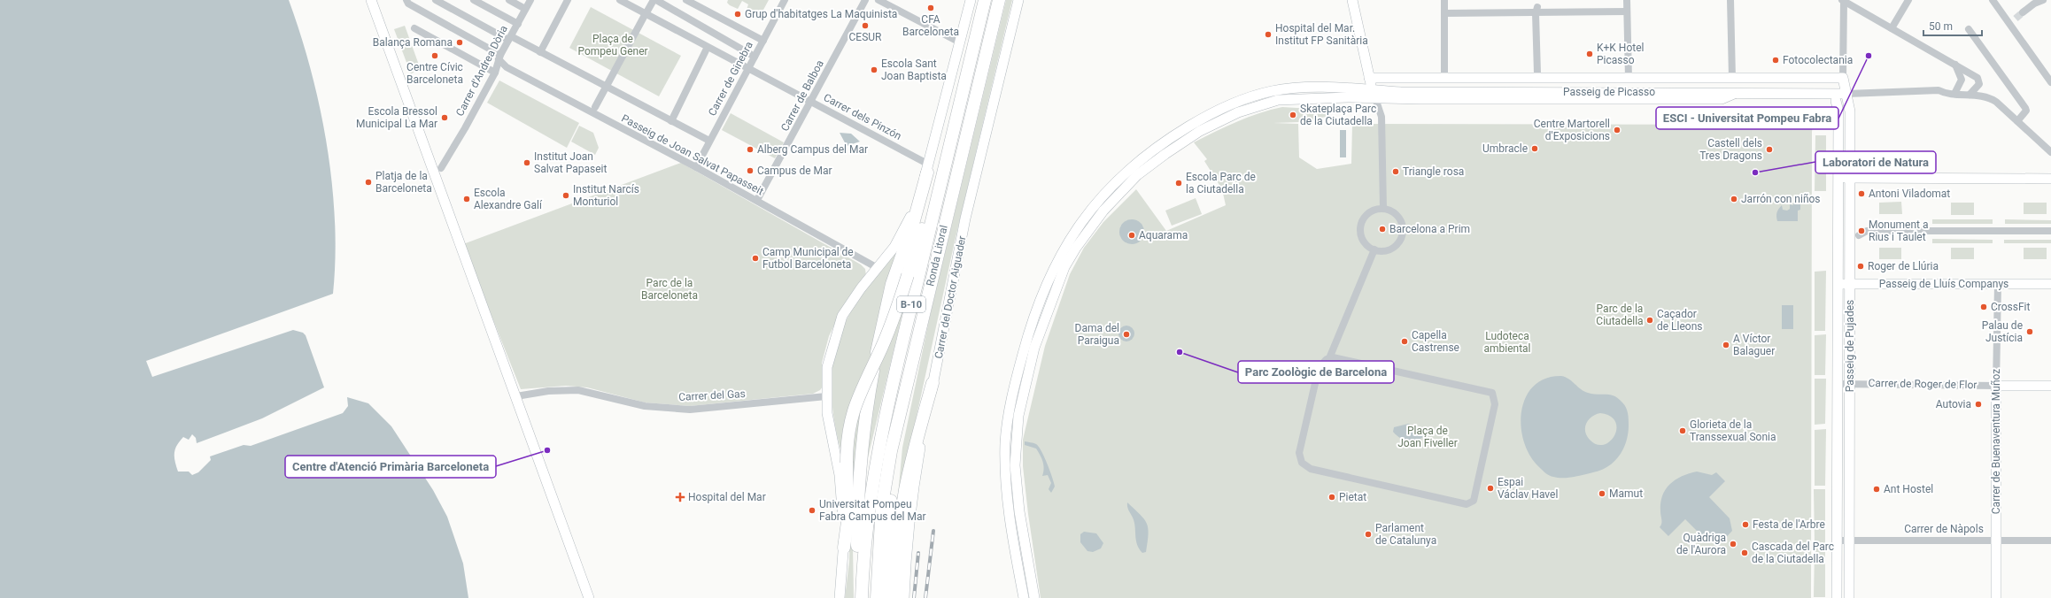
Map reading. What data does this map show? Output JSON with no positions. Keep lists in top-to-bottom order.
{
  "streets": {
    "highway": ["Ronda Litoral", "B-10"],
    "street": [
      "Carrer d'Andrea Dòria",
      "Carrer de Ginebra",
      "Passeig de Picasso",
      "Carrer de Balboa",
      "Carrer dels Pinzón",
      "Passeig de Joan Salvat Papasseit",
      "Passeig de Lluís Companys",
      "Carrer del Doctor Aiguader",
      "Passeig de Pujades",
      "Carrer de Roger de Flor",
      "Carrer del Gas",
      "Carrer de Buenaventura Muñoz",
      "Carrer de Nàpols"
    ]
  },
  "crossings": [
    ["Carrer d'Andrea Dòria", "Passeig de Joan Salvat Papasseit"],
    ["Carrer de Ginebra", "Carrer dels Pinzón"],
    ["Carrer de Ginebra", "Passeig de Joan Salvat Papasseit"],
    ["Passeig de Picasso", "Passeig de Pujades"],
    ["Carrer de Balboa", "Carrer dels Pinzón"],
    ["Carrer de Balboa", "Passeig de Joan Salvat Papasseit"],
    ["Passeig de Lluís Companys", "Passeig de Pujades"],
    ["Passeig de Lluís Companys", "Carrer de Buenaventura Muñoz"],
    ["Passeig de Pujades", "Carrer de Roger de Flor"],
    ["Passeig de Pujades", "Carrer de Nàpols"],
    ["Carrer de Roger de Flor", "Carrer de Buenaventura Muñoz"],
    ["Carrer de Buenaventura Muñoz", "Carrer de Nàpols"]
  ],
  "parks": [
    "Plaça de Pompeu Gener",
    "Parc de la Barceloneta",
    "Parc de la Ciutadella",
    "Ludoteca ambiental",
    "Plaça de Joan Fiveller"
  ],
  "places": {
    "other": [
      "CFA Barceloneta",
      "Grup d'habitatges La Maquinista",
      "CESUR",
      "Hospital del Mar. Institut FP Sanitària",
      "Balança Romana",
      "K+K Hotel Picasso",
      "Centre Cívic Barceloneta",
      "ESCI - Universitat Pompeu Fabra",
      "Fotocolectania",
      "Escola Sant Joan Baptista",
      "Skateplaça Parc de la Ciutadella",
      "Escola Bressol Municipal La Mar",
      "Centre Martorell d'Exposicions",
      "Umbracle",
      "Alberg Campus del Mar",
      "Castell dels Tres Dragons",
      "Institut Joan Salvat Papaseit",
      "Campus de Mar",
      "Triangle rosa",
      "Laboratori de Natura",
      "Platja de la Barceloneta",
      "Escola Parc de la Ciutadella",
      "Antoni Viladomat",
      "Institut Narcís Monturiol",
      "Escola Alexandre Galí",
      "Jarrón con niños",
      "Barcelona a Prim",
      "Monument a Rius i Taulet",
      "Aquarama",
      "Camp Municipal de Futbol Barceloneta",
      "Roger de Llúria",
      "CrossFit",
      "Caçador de Lleons",
      "Palau de Justícia",
      "Dama del Paraigua",
      "Capella Castrense",
      "A Víctor Balaguer",
      "Parc Zoològic de Barcelona",
      "Autovia",
      "Glorieta de la Transsexual Sonia",
      "Centre d'Atenció Primària Barceloneta",
      "Espai Václav Havel",
      "Ant Hostel",
      "Mamut",
      "Pietat",
      "Universitat Pompeu Fabra Campus del Mar",
      "Festa de l'Arbre",
      "Parlament de Catalunya",
      "Quàdriga de l'Aurora",
      "Cascada del Parc de la Ciutadella"
    ],
    "health": ["Hospital del Mar"]
  },
  "scale_bar": "50 m"
}
